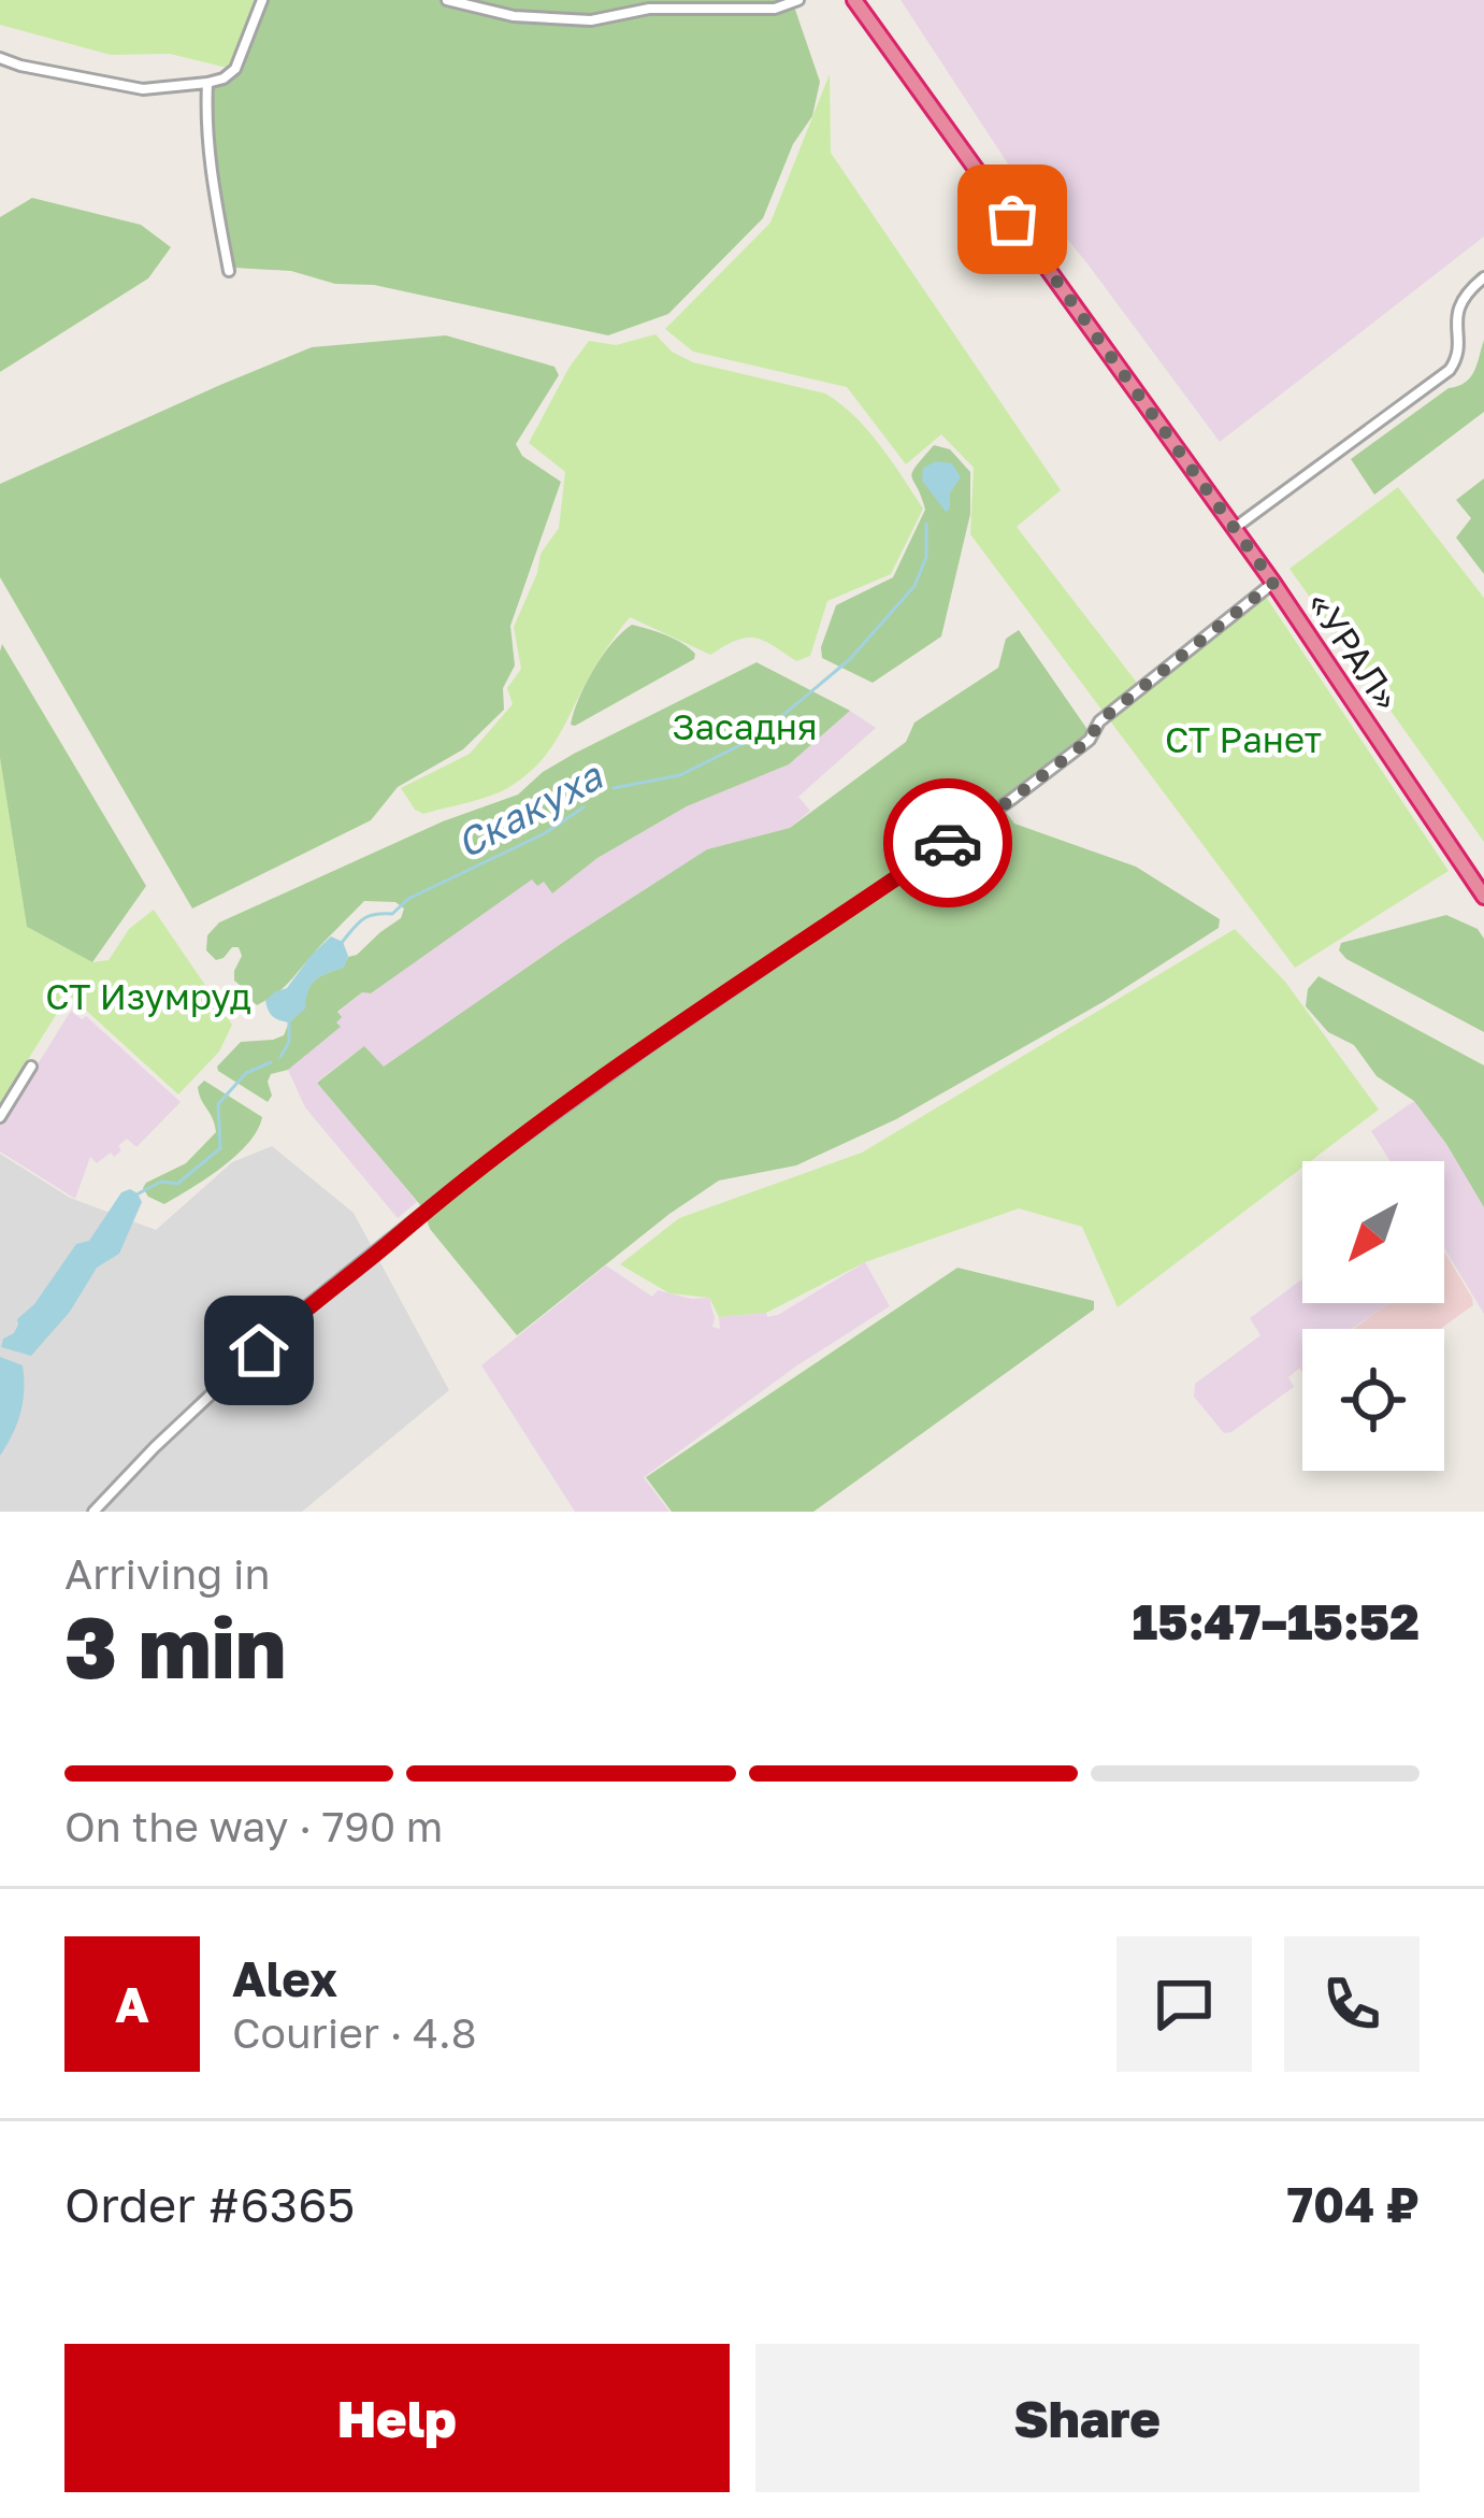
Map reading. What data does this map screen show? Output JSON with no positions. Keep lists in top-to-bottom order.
{
  "streets": {
    "highway": ["«УРАЛ»"]
  },
  "water": ["Скакуха"],
  "parks": ["Засадня", "СТ Ранет", "СТ Изумруд"],
  "north": "bottom left",
  "page": {
    "heading": ["3 min", "Arriving in", "15:47–15:52"],
    "panel": [
      "Alex",
      "Courier · 4.8",
      "Order #6365",
      "704 ₽"
    ],
    "bar": "On the way · 790 m",
    "round": "A",
    "buttons": ["Help", "Share"]
  }
}
